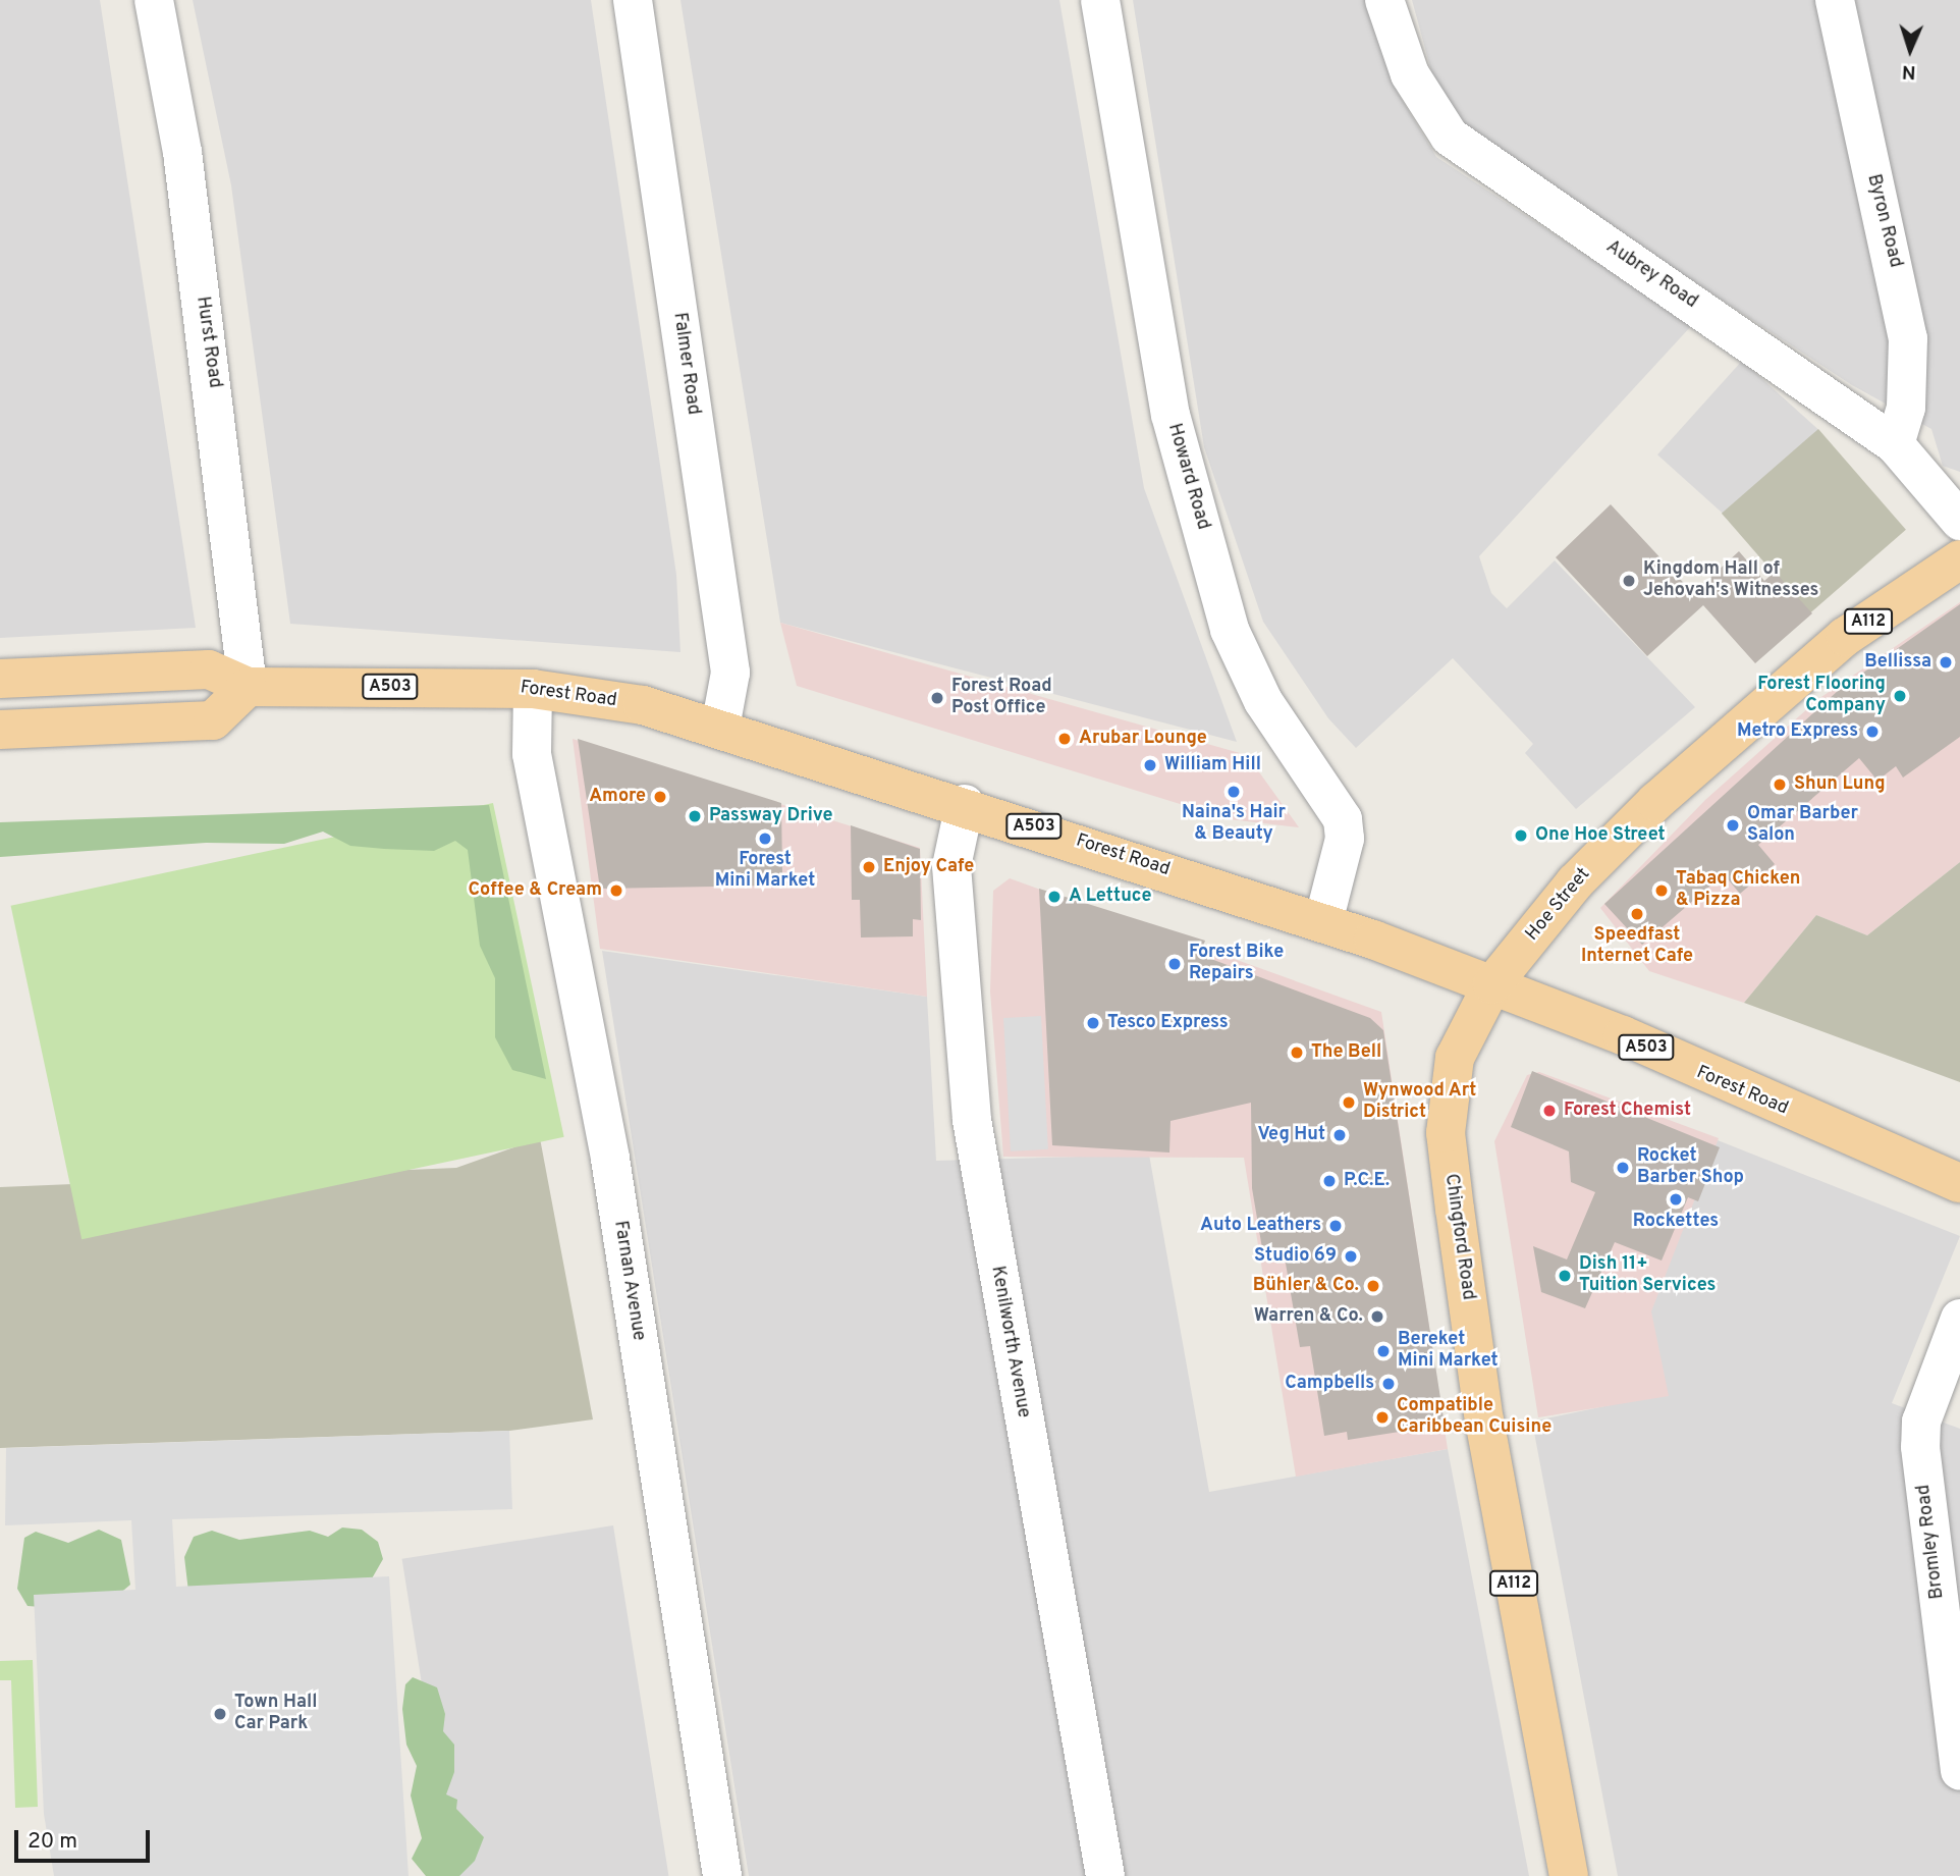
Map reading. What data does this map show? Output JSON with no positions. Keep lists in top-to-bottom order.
{
  "streets": {
    "main road": [
      "A112",
      "A503",
      "Forest Road",
      "Hoe Street",
      "Chingford Road"
    ],
    "street": [
      "Byron Road",
      "Aubrey Road",
      "Hurst Road",
      "Falmer Road",
      "Howard Road",
      "Farnan Avenue",
      "Kenilworth Avenue",
      "Bromley Road"
    ]
  },
  "crossings": [
    ["Byron Road", "Aubrey Road"],
    ["Hurst Road", "Forest Road"],
    ["Falmer Road", "Forest Road"],
    ["Howard Road", "Forest Road"],
    ["Forest Road", "Hoe Street"],
    ["Forest Road", "Chingford Road"],
    ["Forest Road", "Farnan Avenue"],
    ["Forest Road", "Kenilworth Avenue"],
    ["Hoe Street", "Chingford Road"]
  ],
  "places": [
    "Kingdom Hall of Jehovah's Witnesses",
    "Bellissa",
    "Forest Flooring Company",
    "Forest Road Post Office",
    "Metro Express",
    "Arubar Lounge",
    "William Hill",
    "Shun Lung",
    "Naina's Hair & Beauty",
    "Amore",
    "Passway Drive",
    "Omar Barber Salon",
    "One Hoe Street",
    "Forest Mini Market",
    "Enjoy Cafe",
    "Coffee & Cream",
    "Tabaq Chicken & Pizza",
    "A Lettuce",
    "Speedfast Internet Cafe",
    "Forest Bike Repairs",
    "Tesco Express",
    "The Bell",
    "Wynwood Art District",
    "Forest Chemist",
    "Veg Hut",
    "Rocket Barber Shop",
    "P.C.E.",
    "Rockettes",
    "Auto Leathers",
    "Studio 69",
    "Dish 11+ Tuition Services",
    "Bühler & Co.",
    "Warren & Co.",
    "Bereket Mini Market",
    "Campbells",
    "Compatible Caribbean Cuisine",
    "Town Hall Car Park"
  ],
  "scale_bar": "20 m",
  "north": "bottom"
}
